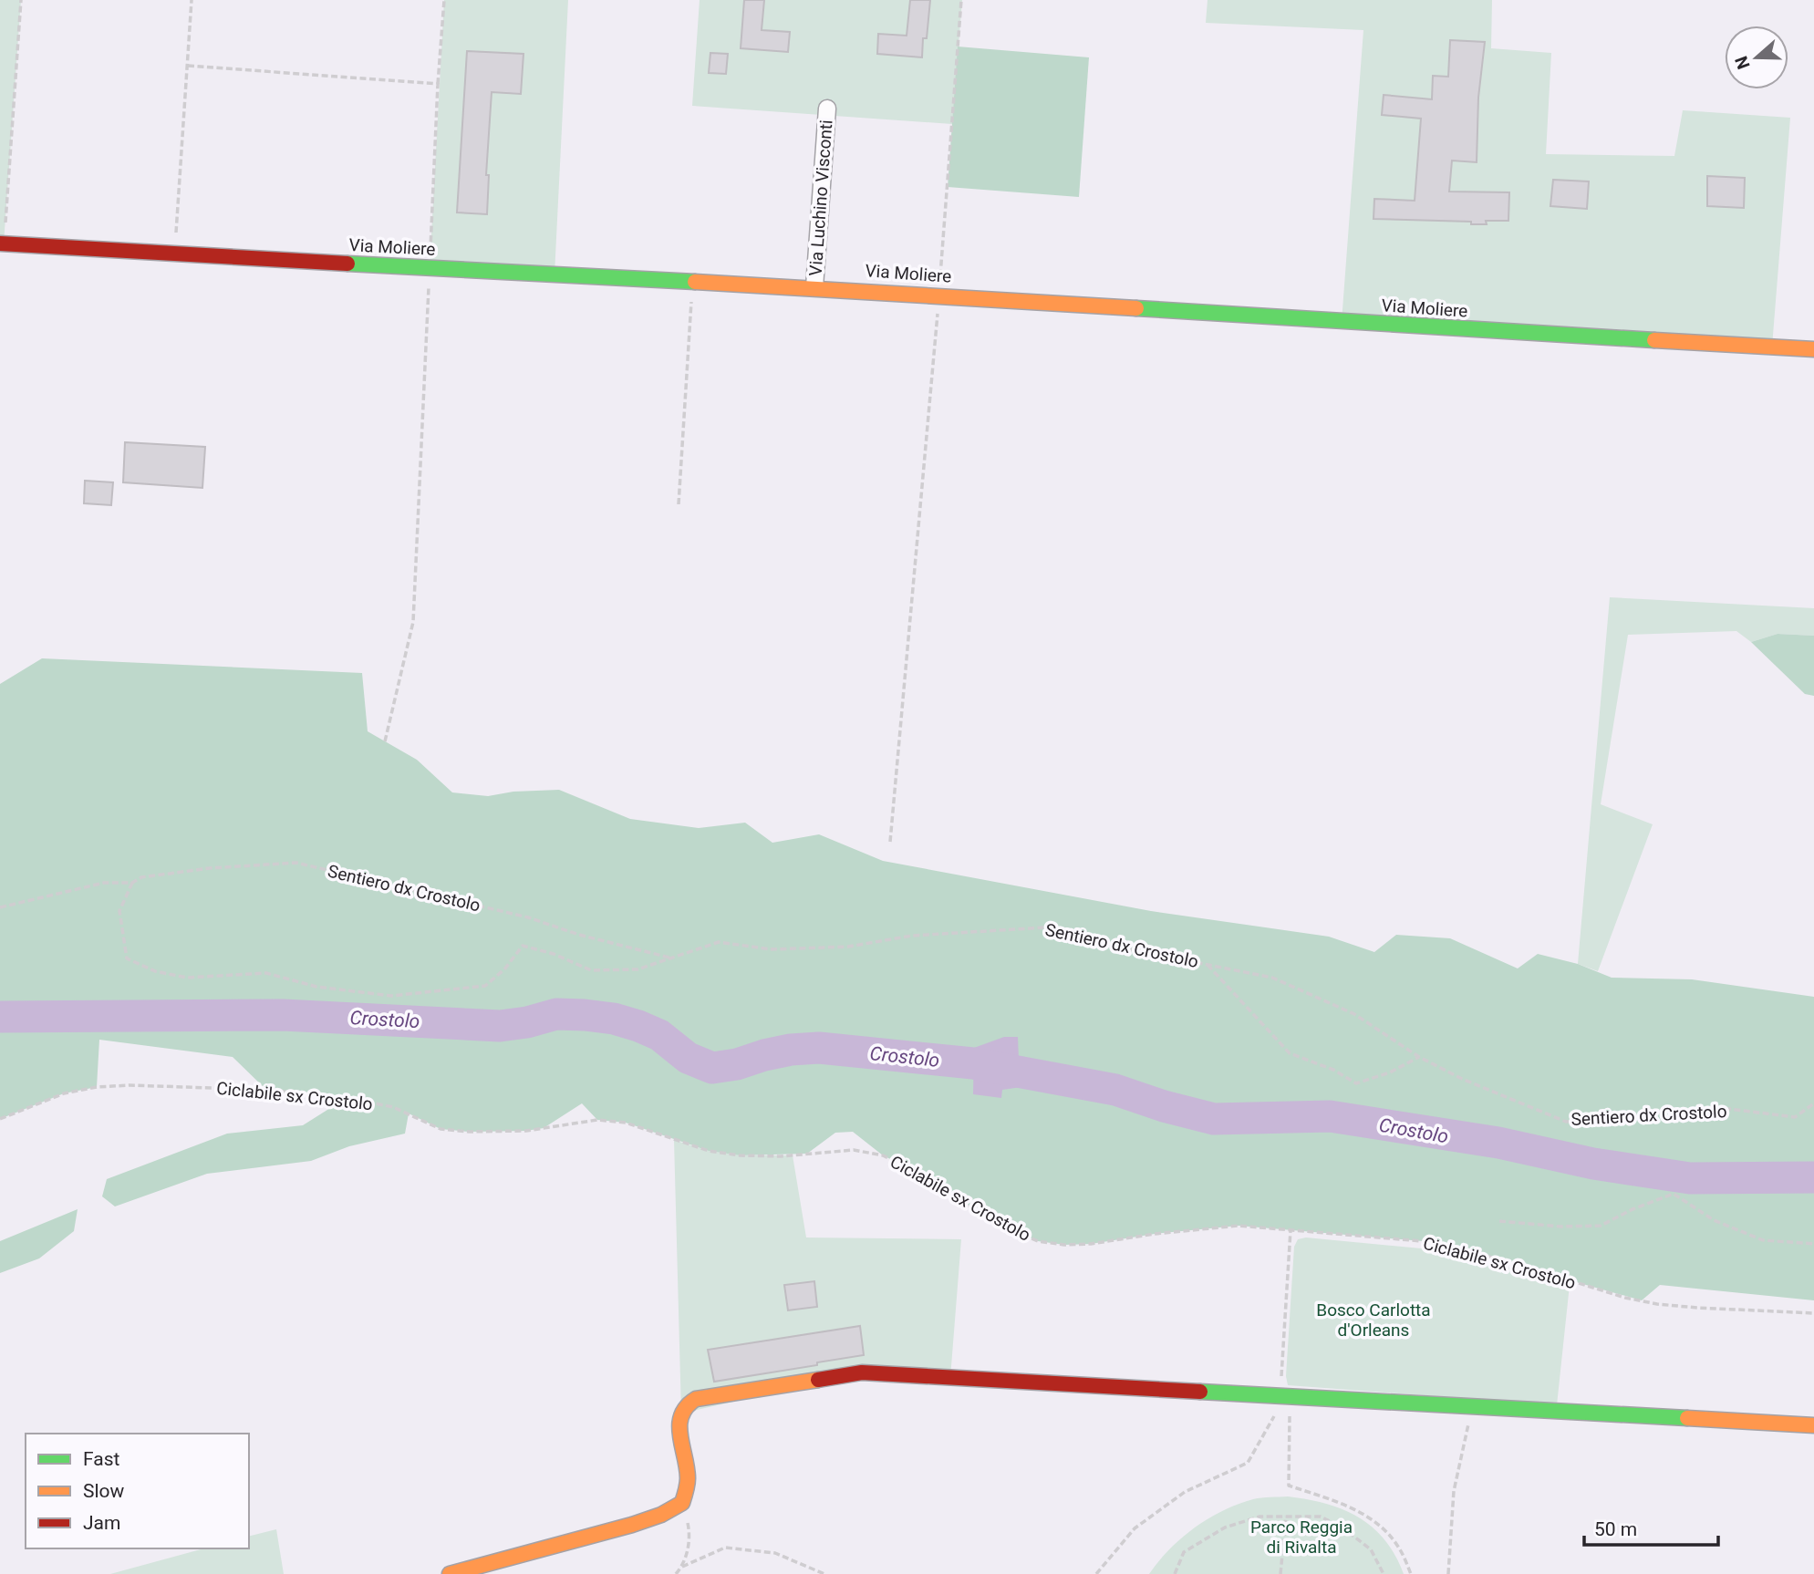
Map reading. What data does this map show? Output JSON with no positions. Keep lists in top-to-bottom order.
{
  "streets": {
    "street": ["Via Luchino Visconti", "Via Moliere"],
    "path": ["Sentiero dx Crostolo", "Ciclabile sx Crostolo"]
  },
  "crossings": [
    ["Via Luchino Visconti", "Via Moliere"]
  ],
  "water": ["Crostolo"],
  "parks": ["Bosco Carlotta d'Orleans", "Parco Reggia di Rivalta"],
  "legend": ["Fast", "Slow", "Jam"],
  "scale_bar": "50 m",
  "north": "left"
}
